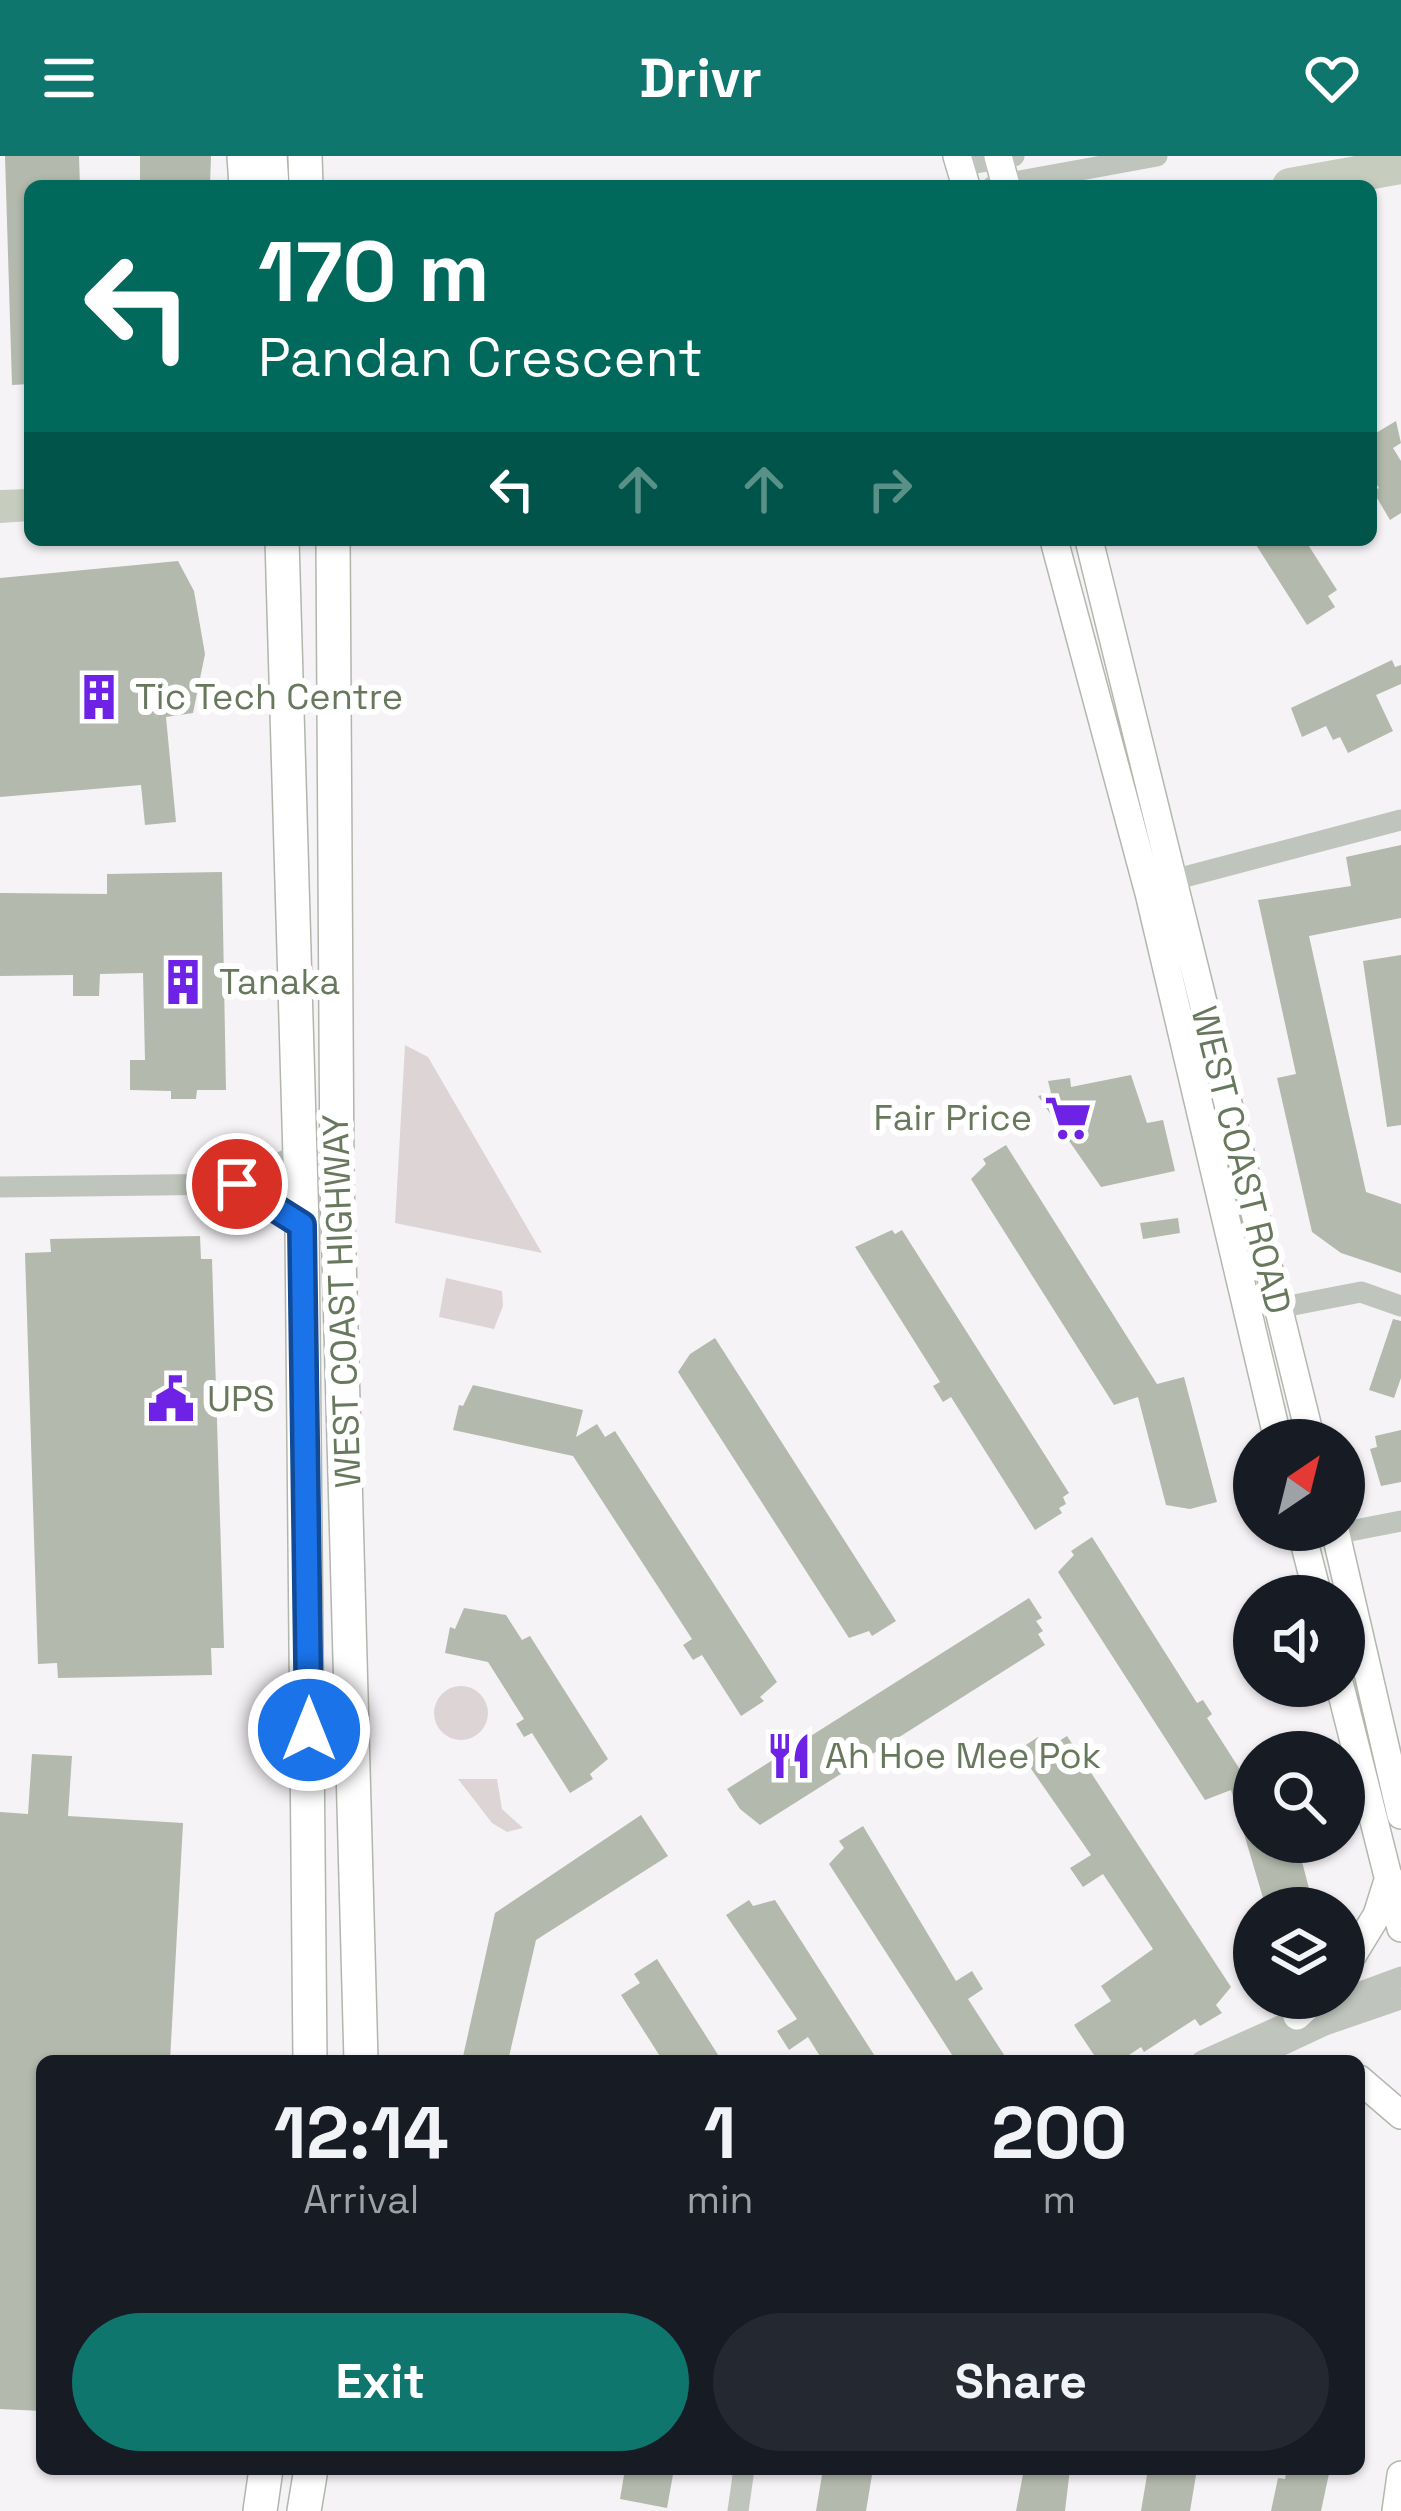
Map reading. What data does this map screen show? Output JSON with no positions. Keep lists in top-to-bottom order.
{
  "streets": {
    "highway": ["WEST COAST HIGHWAY"],
    "main road": ["WEST COAST ROAD"]
  },
  "places": {
    "building": ["Tic Tech Centre", "Tanaka"],
    "supermarket": ["Fair Price"],
    "public building": ["UPS"],
    "restaurant": ["Ah Hoe Mee Pok"]
  },
  "north": "top right",
  "page": {
    "header": "Drivr",
    "turn": ["170 m", "Pandan Crescent"],
    "eta": [
      "12:14",
      "Arrival",
      "1",
      "min",
      "200",
      "m"
    ],
    "buttons": ["Exit", "Share"]
  }
}
